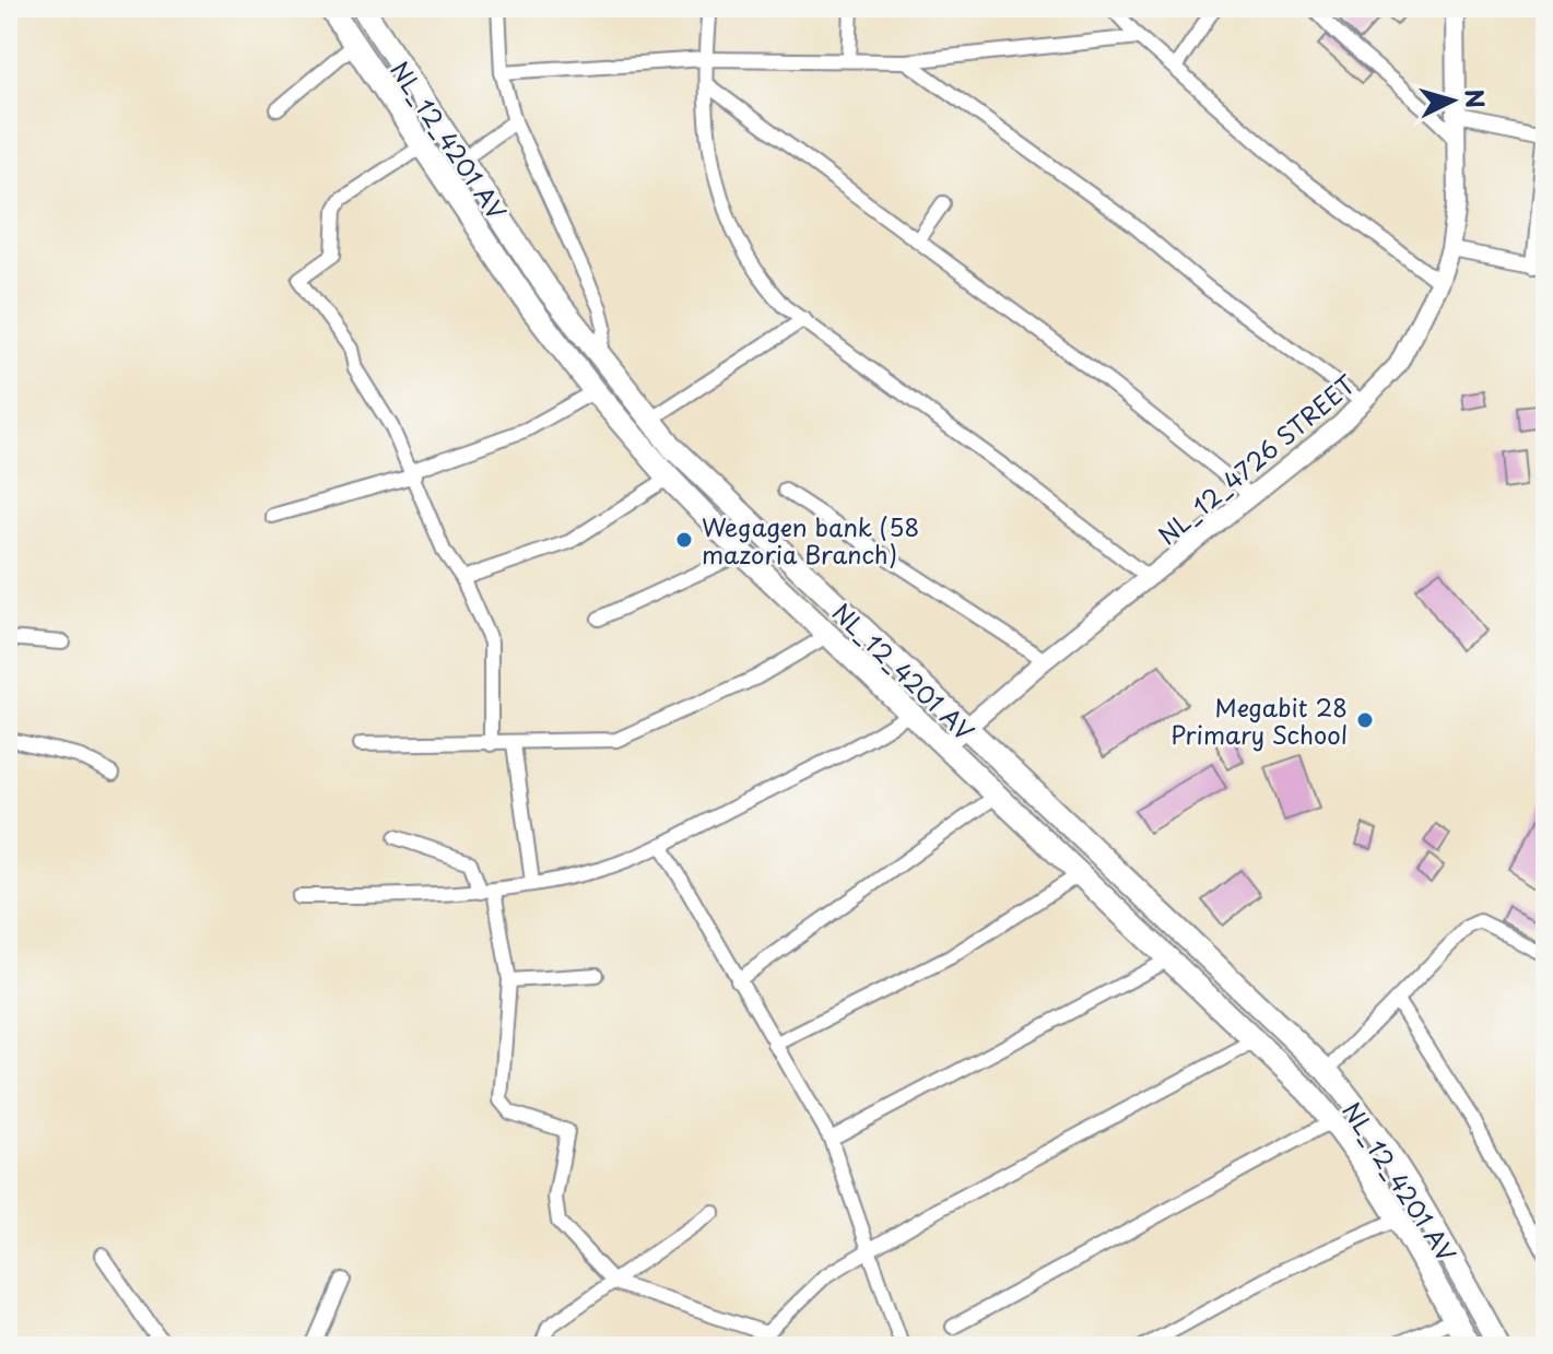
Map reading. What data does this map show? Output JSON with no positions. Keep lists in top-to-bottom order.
{
  "streets": {
    "main road": ["NL_12_4201 AV"],
    "street": ["NL_12_4726 STREET"]
  },
  "crossings": [
    ["NL_12_4201 AV", "NL_12_4726 STREET"]
  ],
  "places": ["Wegagen bank (58 mazoria Branch)", "Megabit 28 Primary School"],
  "north": "right"
}
